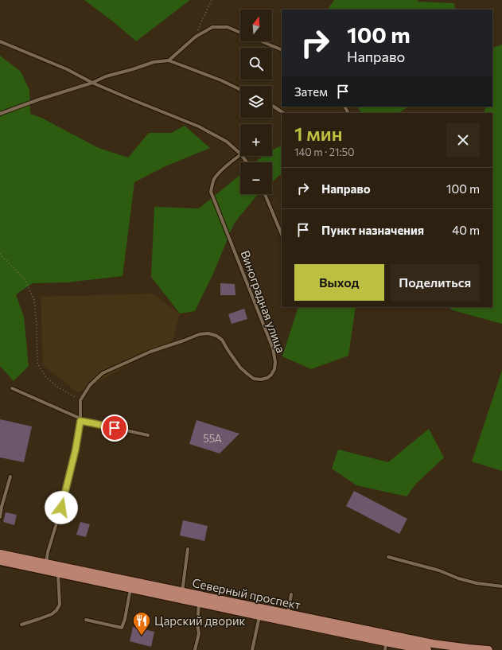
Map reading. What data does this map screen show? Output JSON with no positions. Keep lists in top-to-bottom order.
{
  "streets": {
    "main road": ["Северный проспект"],
    "lane": ["Виноградная улица"]
  },
  "places": {
    "restaurant": ["Царский дворик"]
  },
  "house_numbers": ["55А"],
  "north": "top",
  "page": {
    "map_buttons": ["+", "−"],
    "turn": ["100 m", "Направо"],
    "then": "Затем",
    "heading": ["1 мин", "140 m · 21:50"],
    "list": [
      {
        "name": "Направо",
        "value": "100 m"
      },
      {
        "name": "Пункт назначения",
        "value": "40 m"
      }
    ],
    "buttons": ["Выход", "Поделиться"]
  }
}
